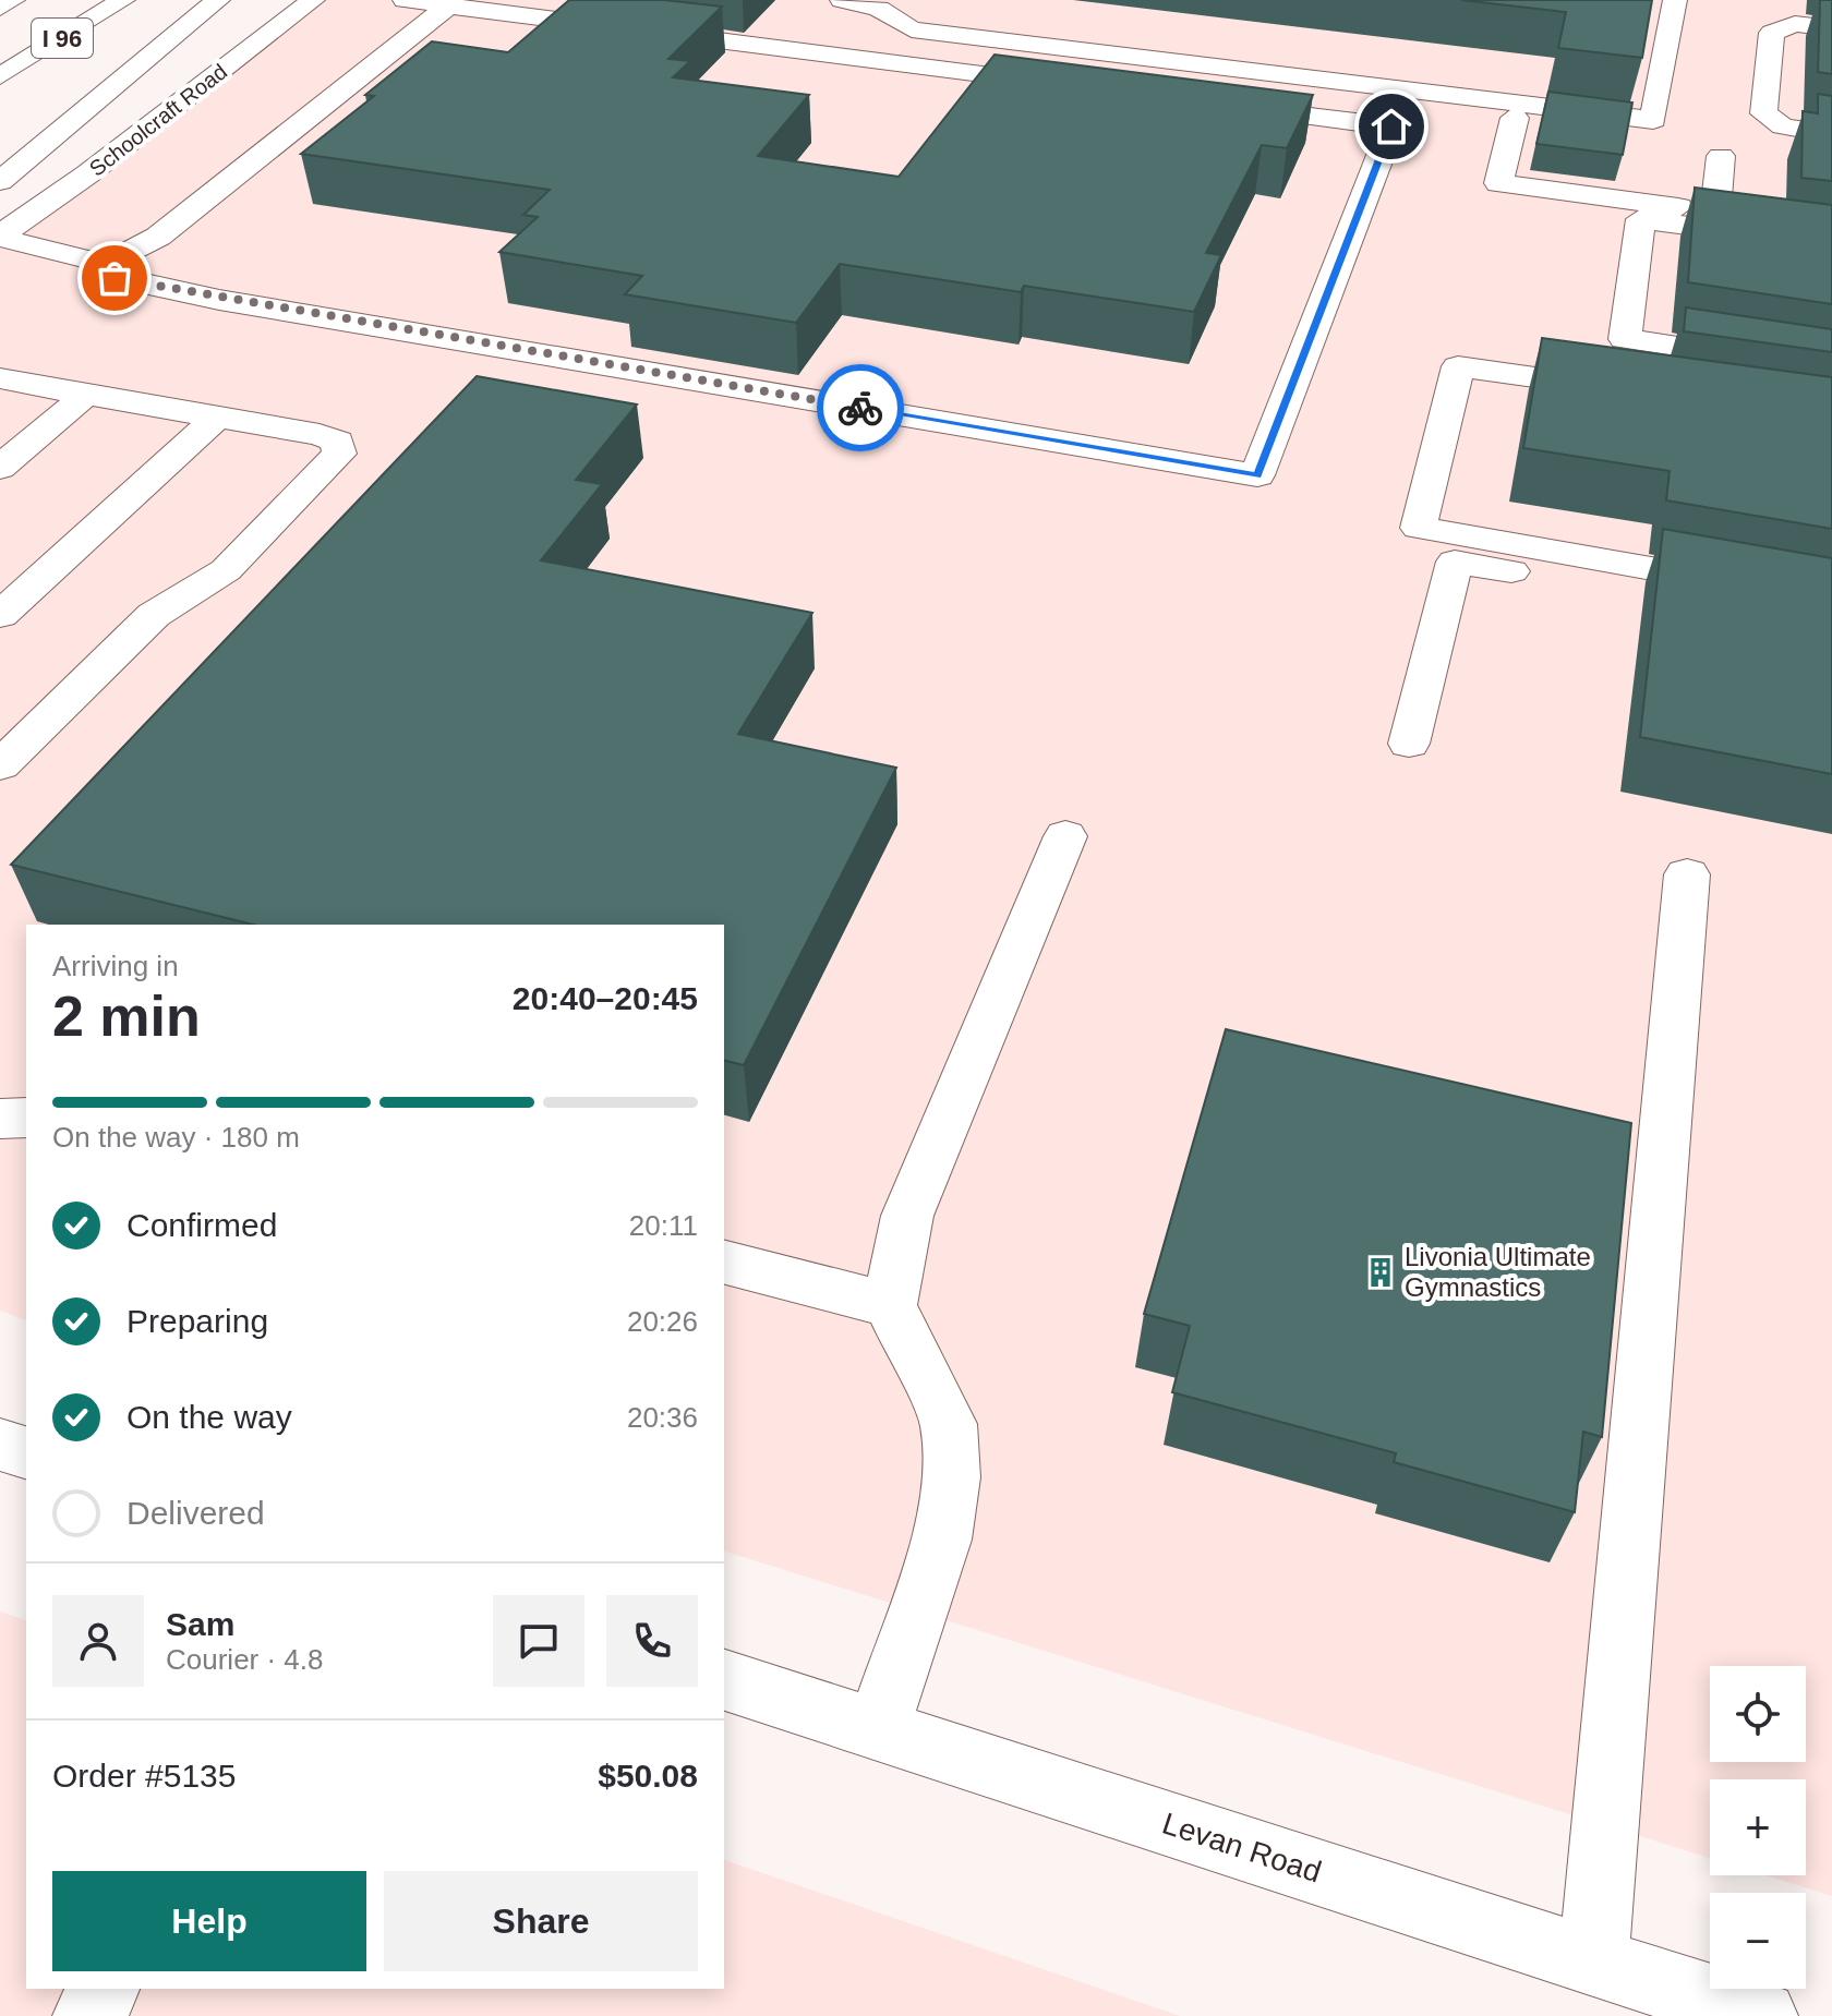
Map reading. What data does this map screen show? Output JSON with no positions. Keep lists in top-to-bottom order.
{
  "streets": {
    "main road": ["I 96", "Schoolcraft Road", "Levan Road"]
  },
  "places": {
    "building": ["Livonia Ultimate Gymnastics"]
  },
  "page": {
    "heading": ["2 min", "Arriving in", "20:40–20:45"],
    "panel": [
      "Sam",
      "Courier · 4.8",
      "Order #5135",
      "$50.08"
    ],
    "bar": "On the way · 180 m",
    "list": [
      ["Confirmed", "20:11"],
      ["Preparing", "20:26"],
      ["On the way", "20:36"],
      "Delivered"
    ],
    "map_buttons": ["+", "−"],
    "buttons": ["Help", "Share"]
  }
}
